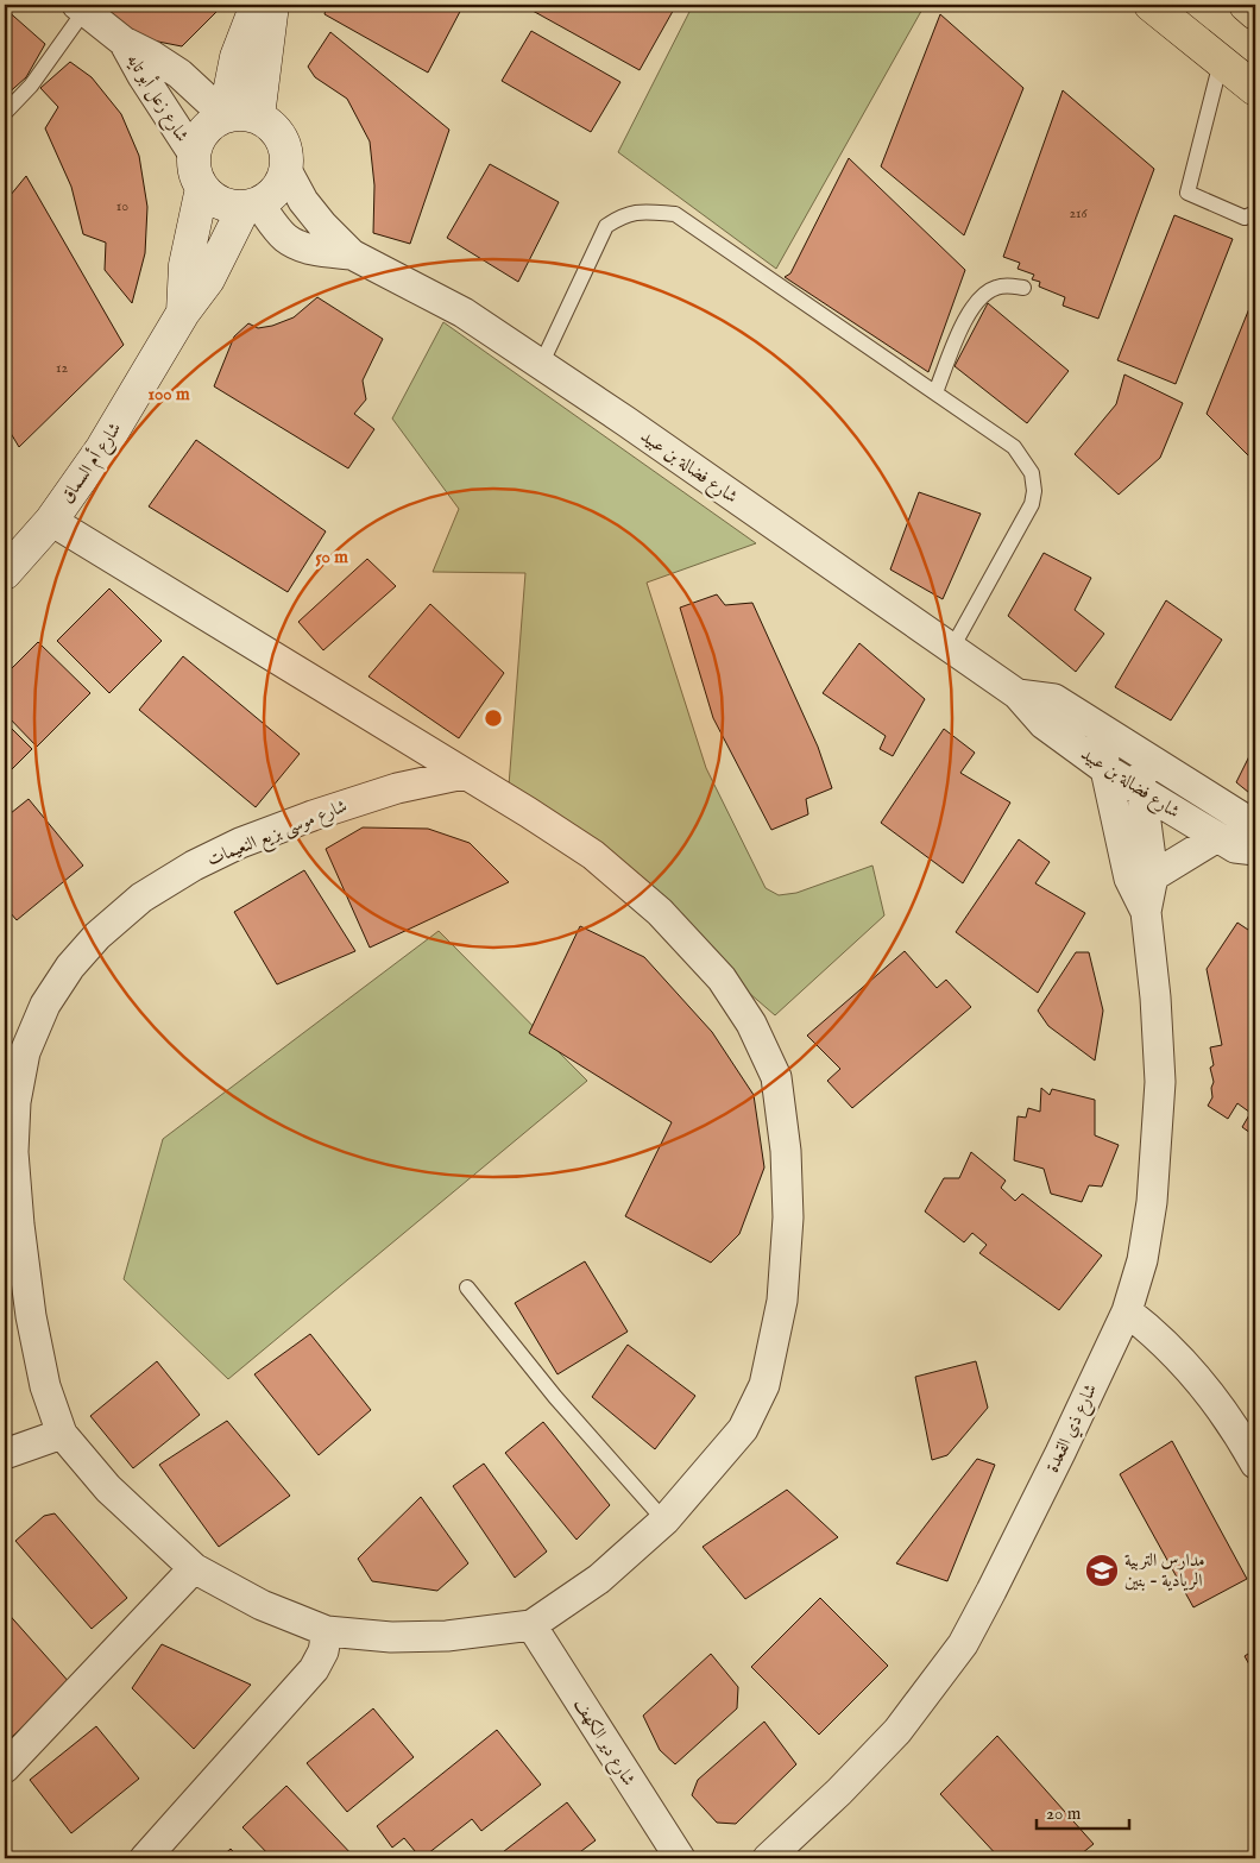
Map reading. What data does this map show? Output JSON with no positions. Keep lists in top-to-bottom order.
{
  "streets": {
    "street": [
      "شارع زعل أبو تايه",
      "شارع أم السماق",
      "شارع فضالة بن عبيد",
      "شارع موسى بزيع النعيمات",
      "شارع ذي القعدة",
      "شارع دير الكهف"
    ]
  },
  "crossings": [
    ["شارع زعل أبو تايه", "شارع أم السماق"],
    ["شارع زعل أبو تايه", "شارع فضالة بن عبيد"],
    ["شارع أم السماق", "شارع فضالة بن عبيد"],
    ["شارع أم السماق", "شارع موسى بزيع النعيمات"],
    ["شارع فضالة بن عبيد", "شارع ذي القعدة"],
    ["شارع موسى بزيع النعيمات", "شارع دير الكهف"]
  ],
  "places": {
    "school or university": ["مدارس التربية الريادية - بنين"]
  },
  "house_numbers": ["10", "216", "12"],
  "scale_bar": "20 m",
  "rings": ["100 m", "50 m"]
}
